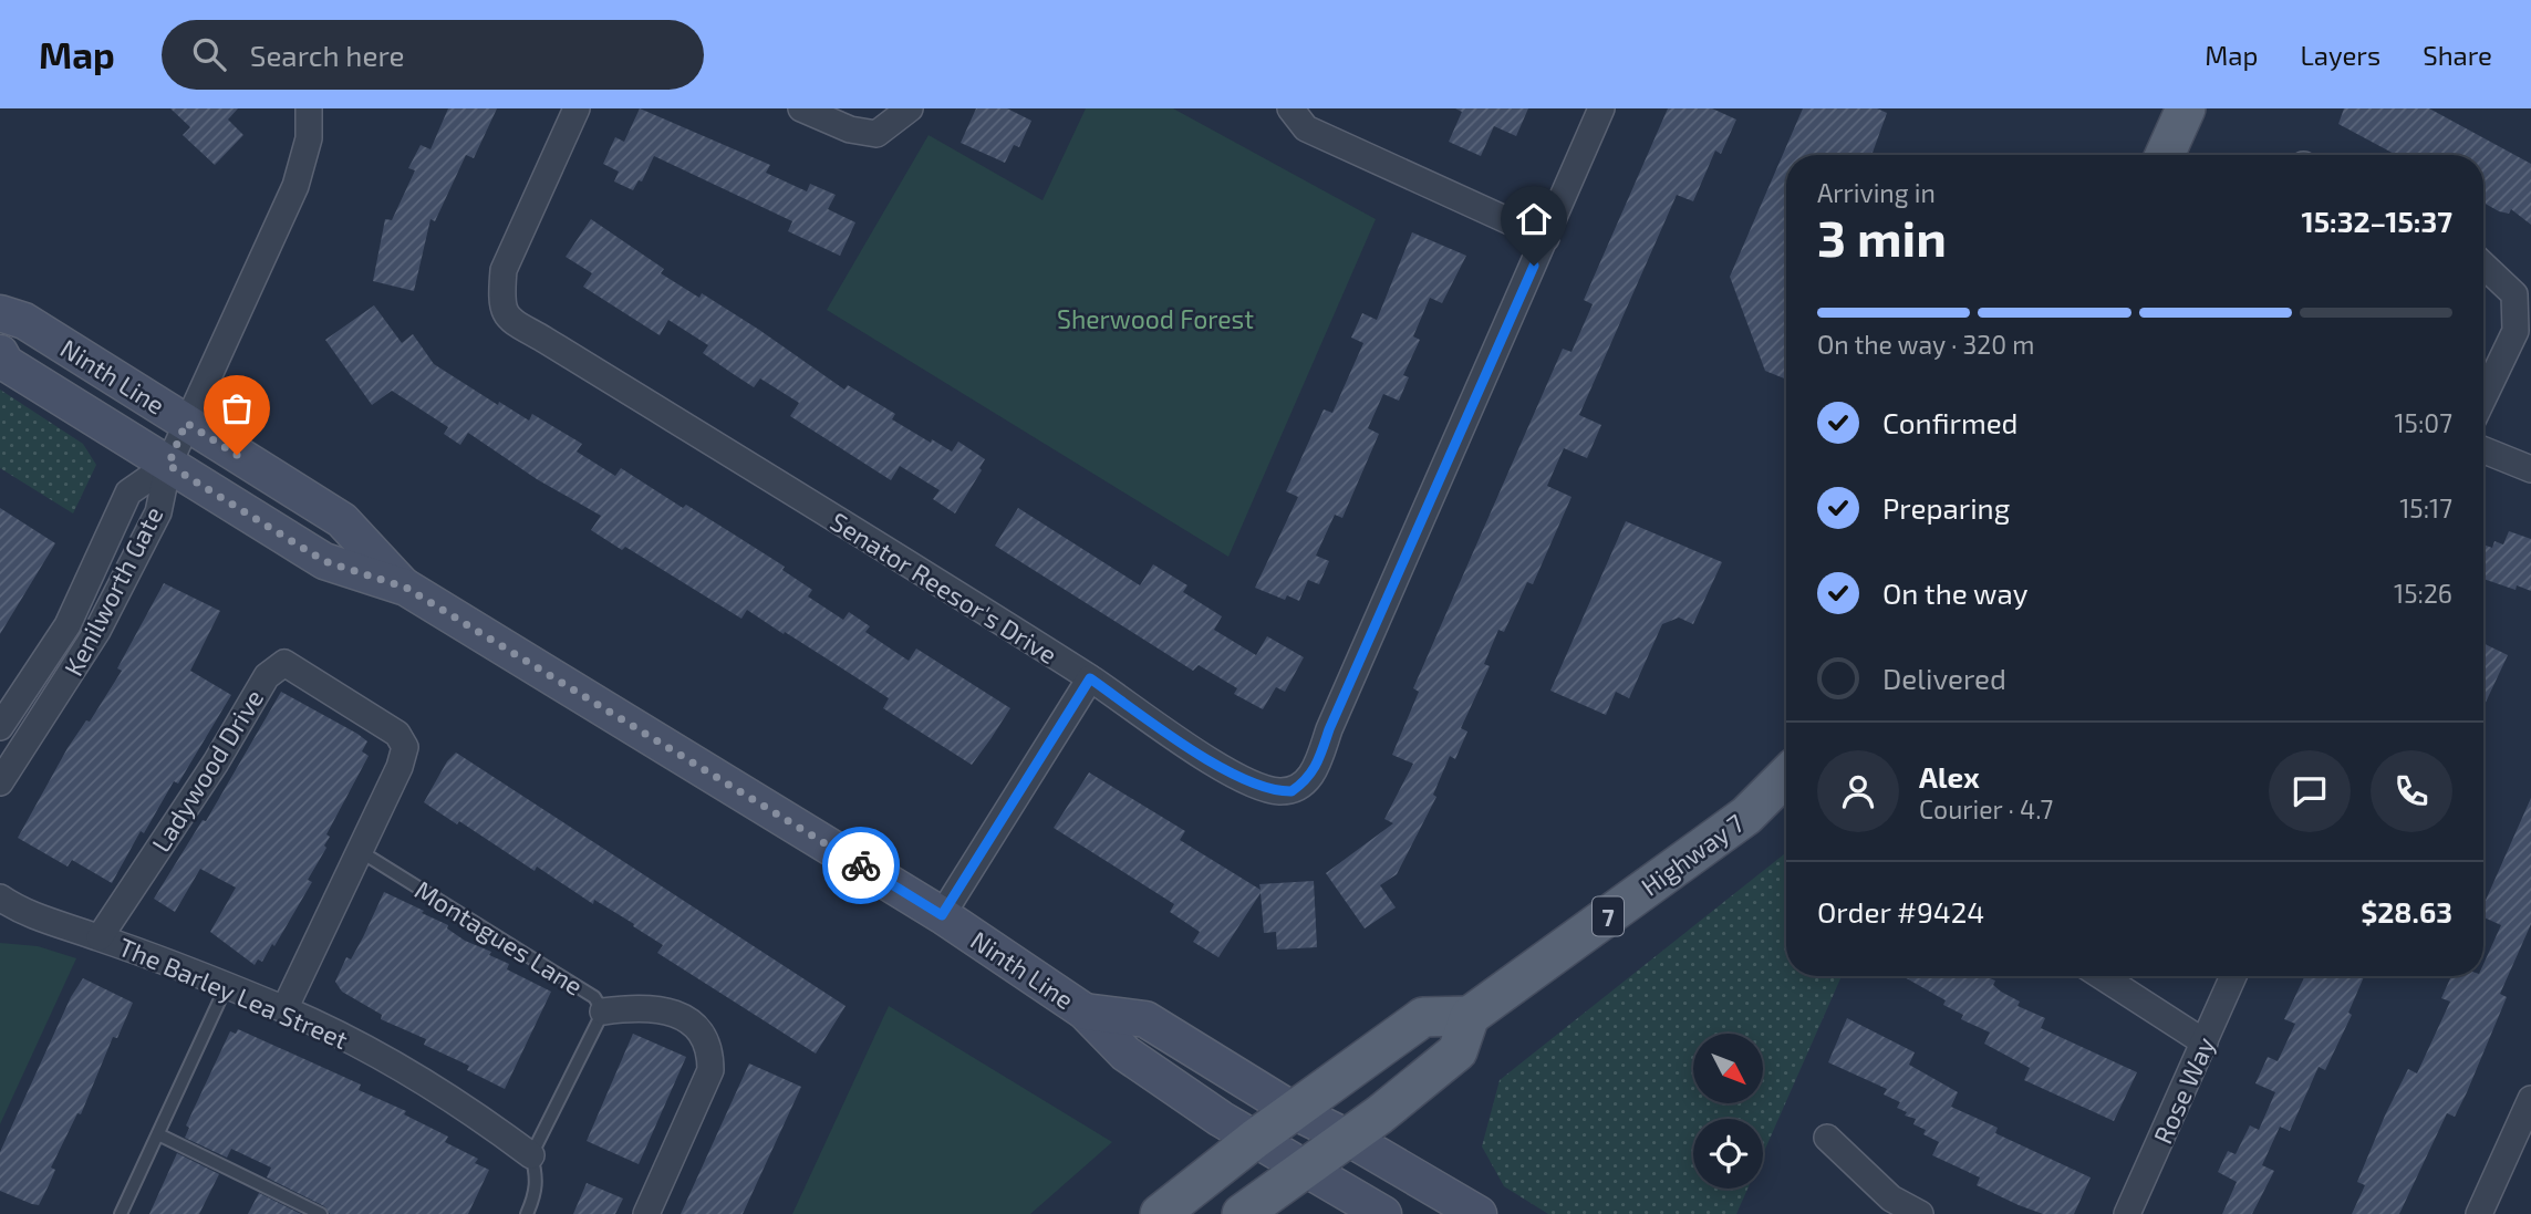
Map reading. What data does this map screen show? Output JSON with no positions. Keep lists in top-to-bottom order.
{
  "streets": {
    "main road": ["Ninth Line", "Highway 7", "7"],
    "street": [
      "Senator Reesor's Drive",
      "Kenilworth Gate",
      "Ladywood Drive",
      "The Barley Lea Street",
      "Rose Way"
    ],
    "lane": ["Montagues Lane"]
  },
  "crossings": [
    ["Ninth Line", "Kenilworth Gate"],
    ["Ladywood Drive", "Montagues Lane"],
    ["Ladywood Drive", "The Barley Lea Street"],
    ["Montagues Lane", "The Barley Lea Street"]
  ],
  "parks": ["Sherwood Forest"],
  "north": "bottom right",
  "page": {
    "header": "Map",
    "search": "Search here",
    "nav": ["Map", "Layers", "Share"],
    "heading": ["3 min", "Arriving in", "15:32–15:37"],
    "panel": [
      "Alex",
      "Courier · 4.7",
      "Order #9424",
      "$28.63"
    ],
    "bar": "On the way · 320 m",
    "list": [
      ["Confirmed", "15:07"],
      ["Preparing", "15:17"],
      ["On the way", "15:26"],
      "Delivered"
    ]
  }
}
